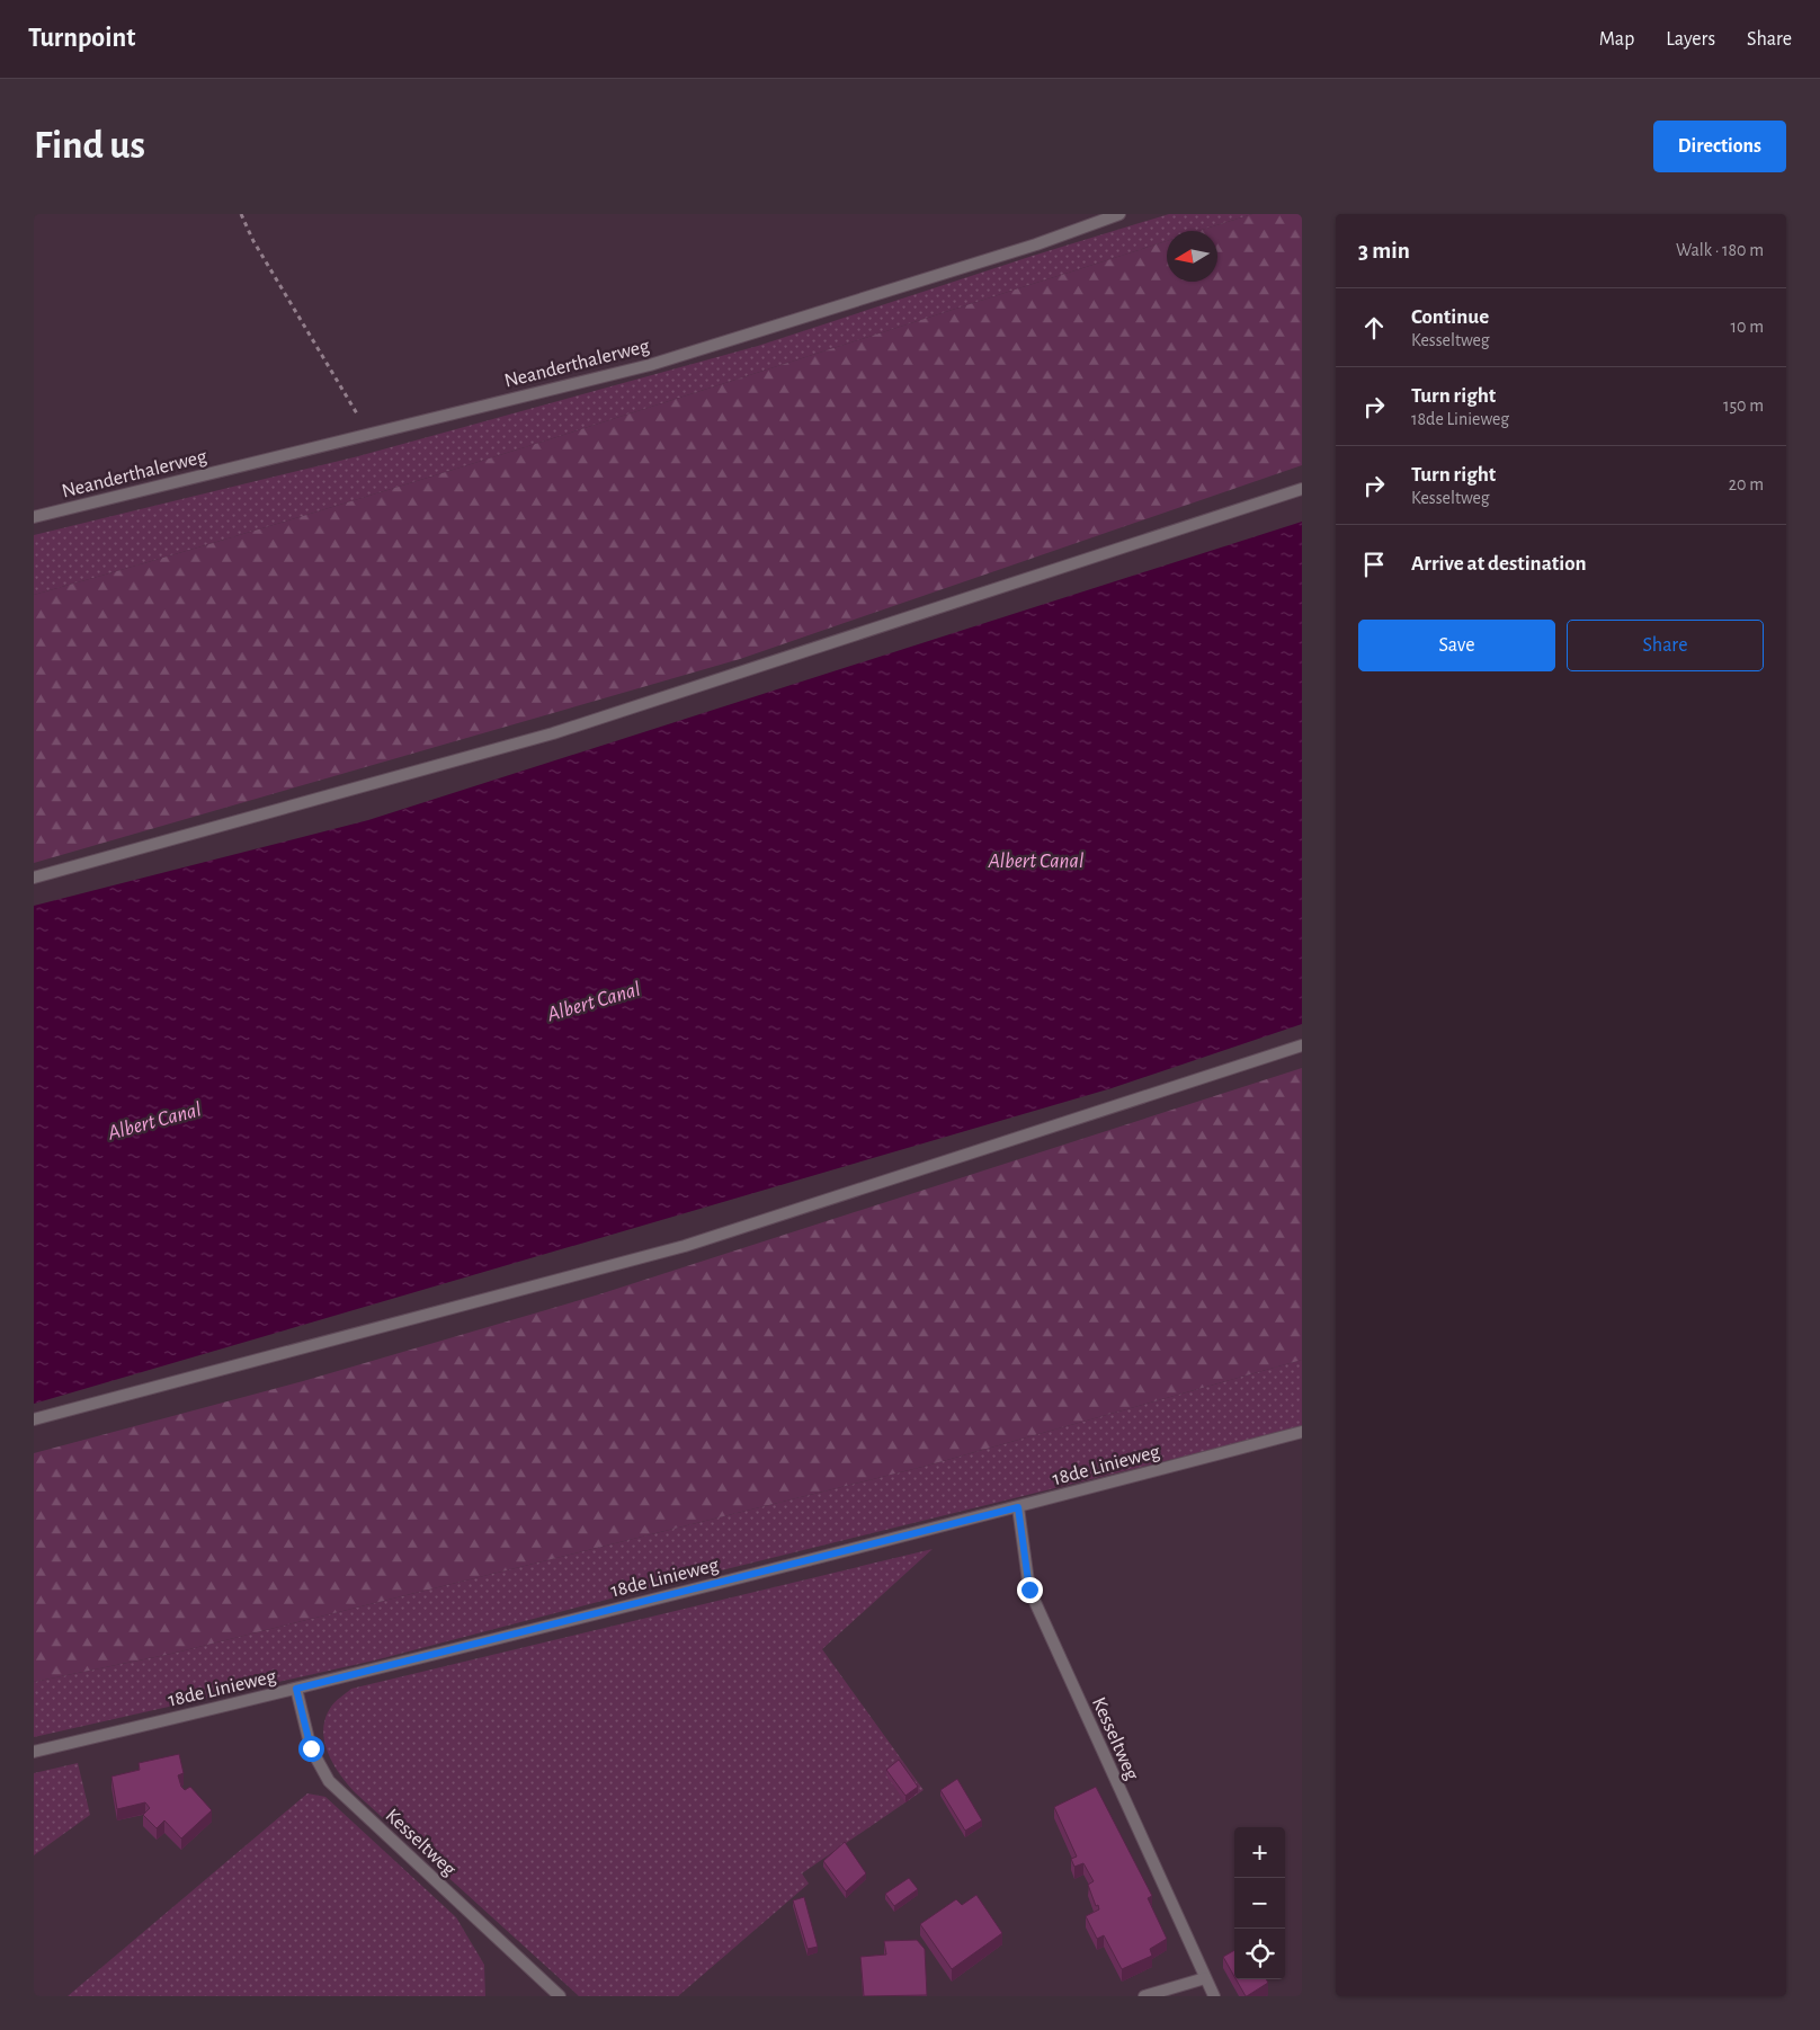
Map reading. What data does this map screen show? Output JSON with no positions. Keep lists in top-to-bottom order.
{
  "streets": {
    "street": ["Neanderthalerweg", "18de Linieweg", "Kesseltweg"]
  },
  "crossings": [
    ["18de Linieweg", "Kesseltweg"]
  ],
  "water": ["Albert Canal"],
  "north": "left",
  "page": {
    "header": "Turnpoint",
    "nav": ["Map", "Layers", "Share"],
    "buttons": [
      "Directions",
      ["Save", "Share"]
    ],
    "title": "Find us",
    "heading": ["3 min", "Walk · 180 m"],
    "list": [
      ["Continue", "Kesseltweg", "10 m"],
      ["Turn right", "18de Linieweg", "150 m"],
      ["Turn right", "Kesseltweg", "20 m"],
      "Arrive at destination"
    ],
    "map_buttons": ["+", "−"]
  }
}
